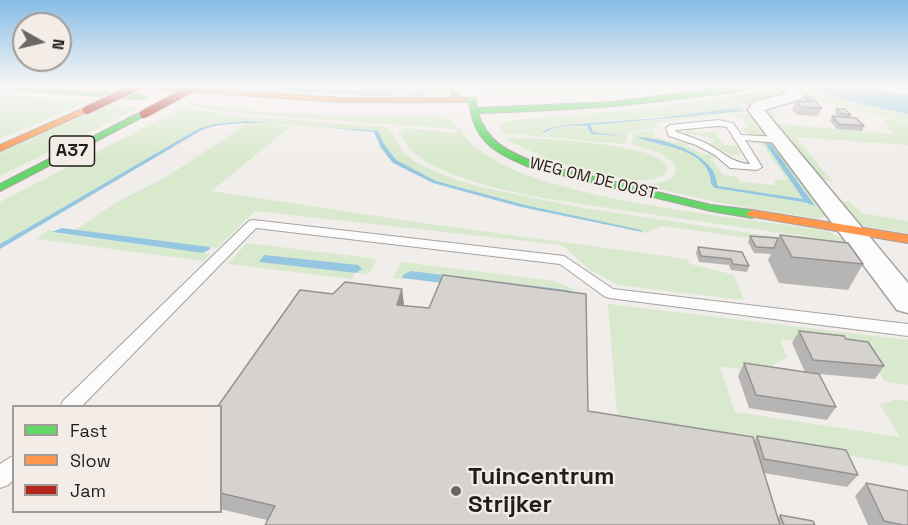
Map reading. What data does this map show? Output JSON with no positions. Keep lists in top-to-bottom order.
{
  "streets": {
    "main road": ["A37", "WEG OM DE OOST"]
  },
  "places": ["Tuincentrum Strijker"],
  "legend": ["Fast", "Slow", "Jam"],
  "north": "right"
}
